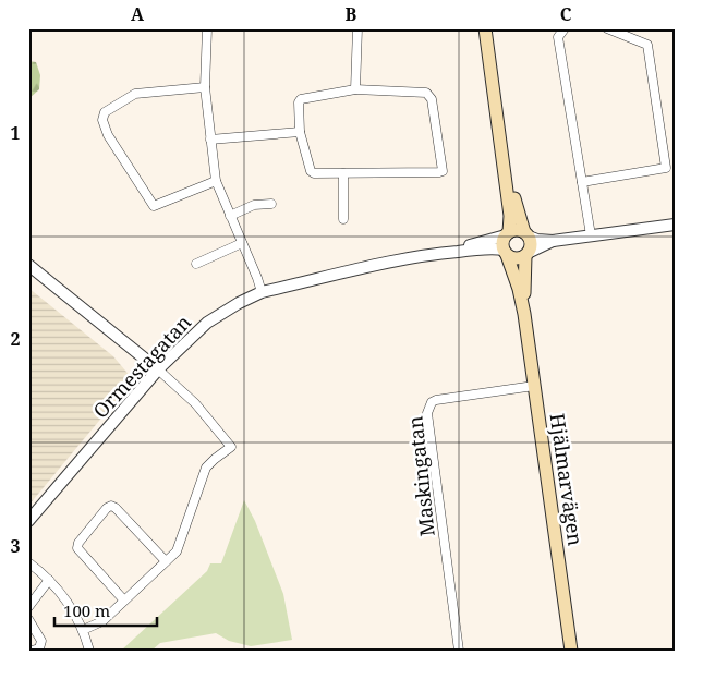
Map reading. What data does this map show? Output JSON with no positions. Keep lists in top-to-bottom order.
{
  "streets": {
    "main road": ["Hjälmarvägen"],
    "street": ["Ormestagatan", "Maskingatan"]
  },
  "crossings": [
    ["Ormestagatan", "Hjälmarvägen"],
    ["Maskingatan", "Hjälmarvägen"]
  ],
  "scale_bar": "100 m",
  "grid": {
    "columns": ["A", "B", "C"],
    "rows": ["1", "2", "3"]
  }
}
